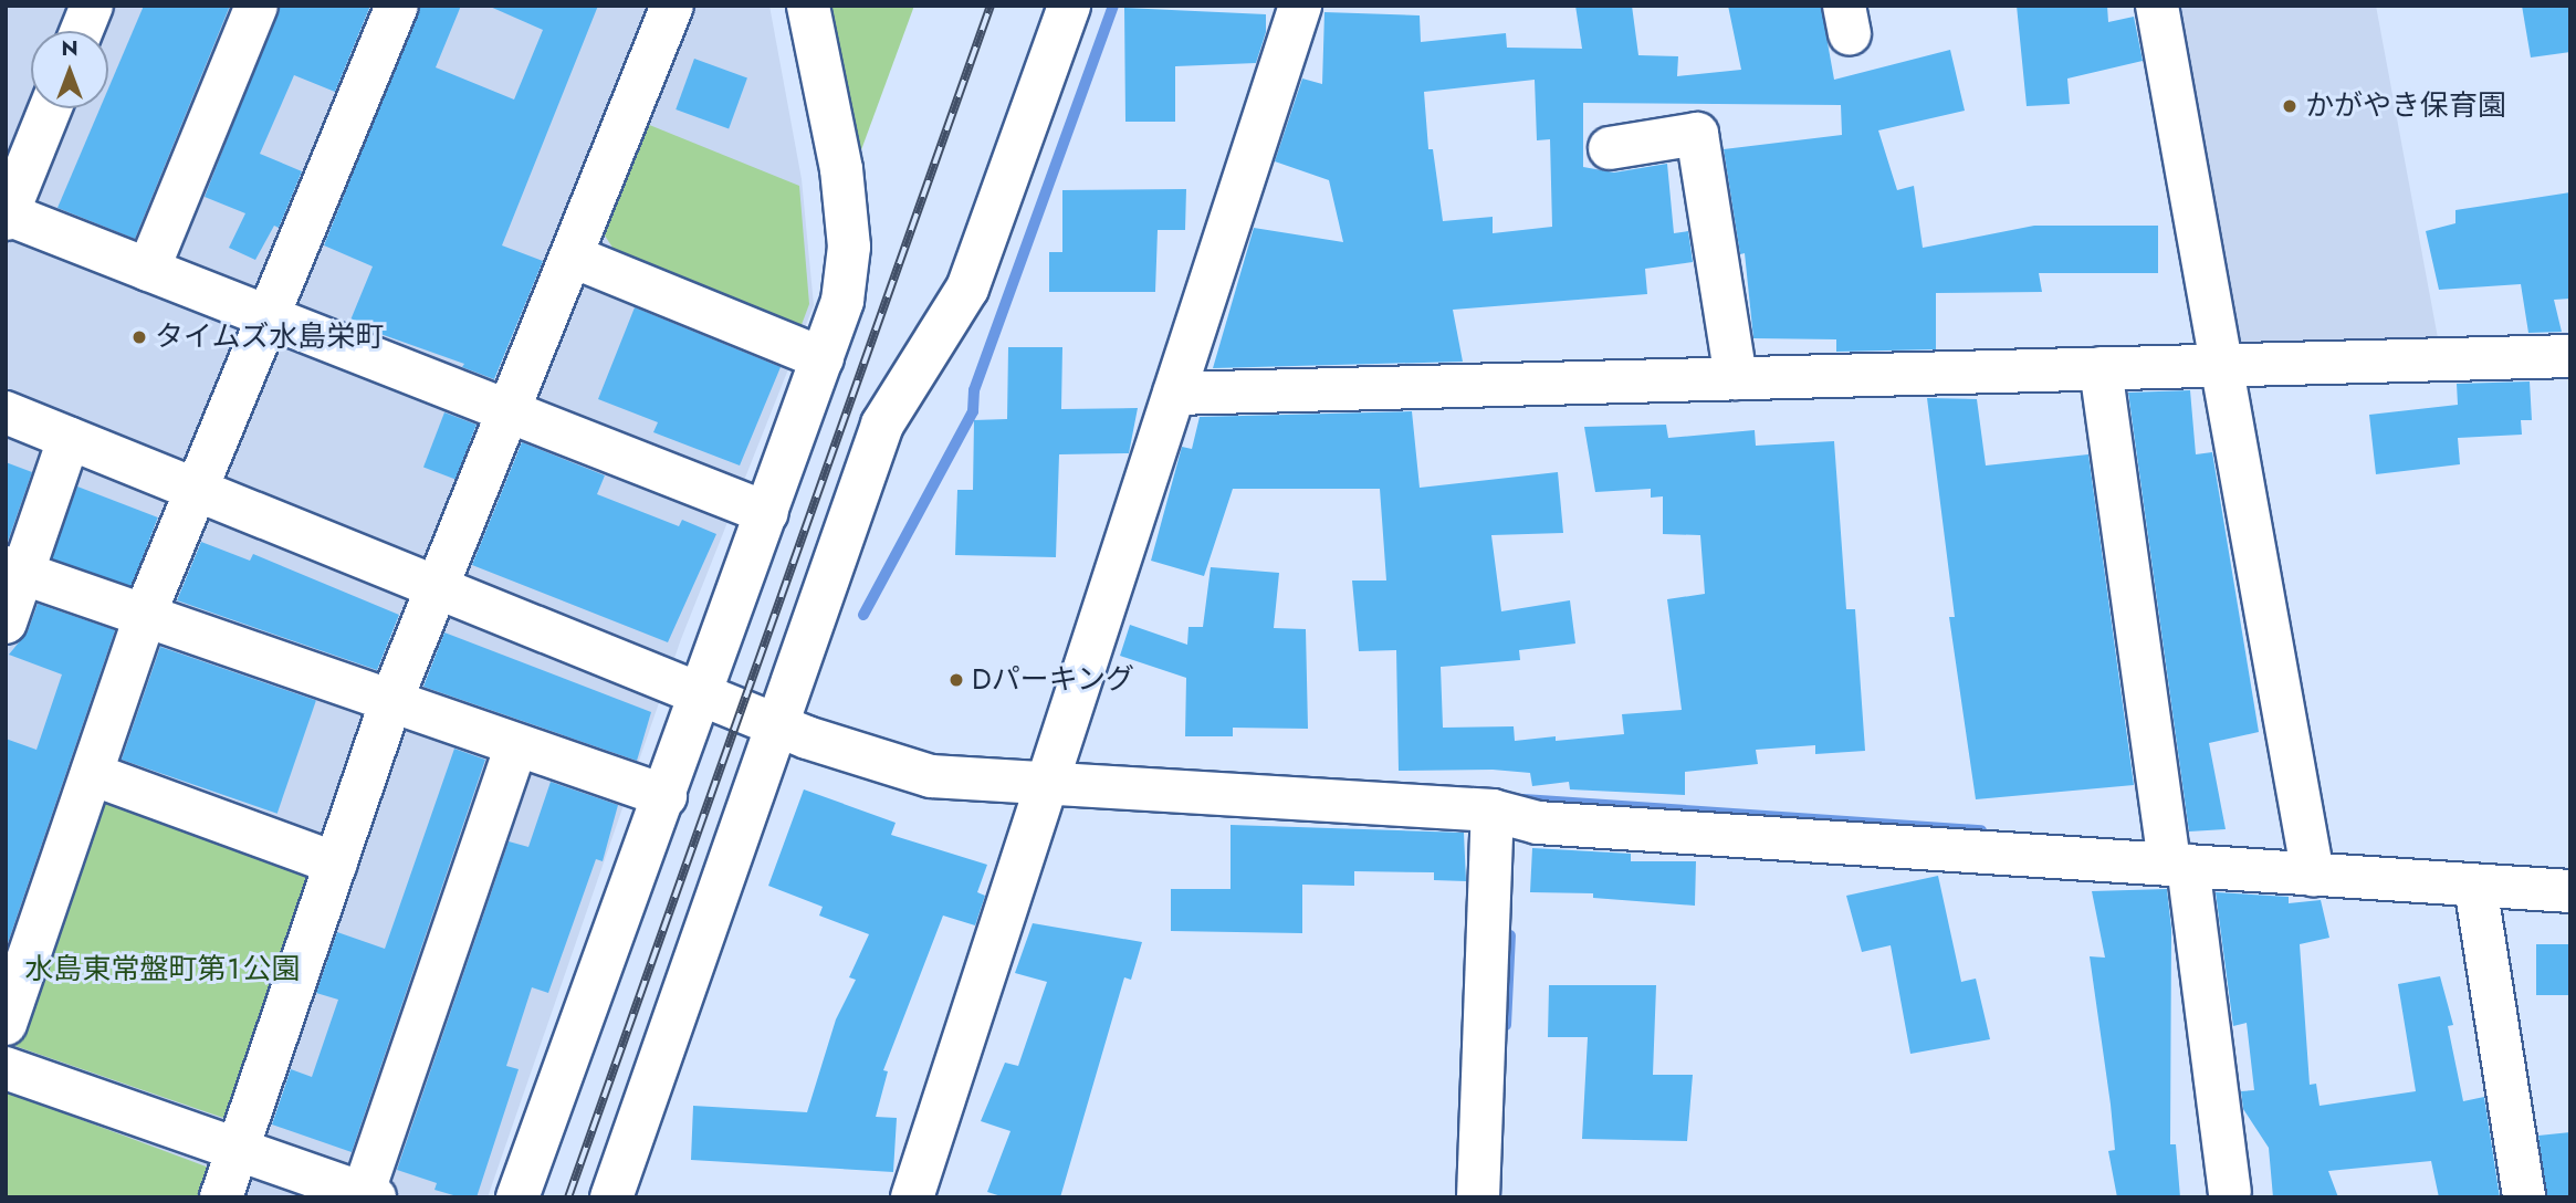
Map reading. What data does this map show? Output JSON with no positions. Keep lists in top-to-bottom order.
{
  "parks": ["水島東常盤町第１公園"],
  "places": ["かがやき保育園", "タイムズ水島栄町", "Dパーキング"],
  "north": "top"
}
